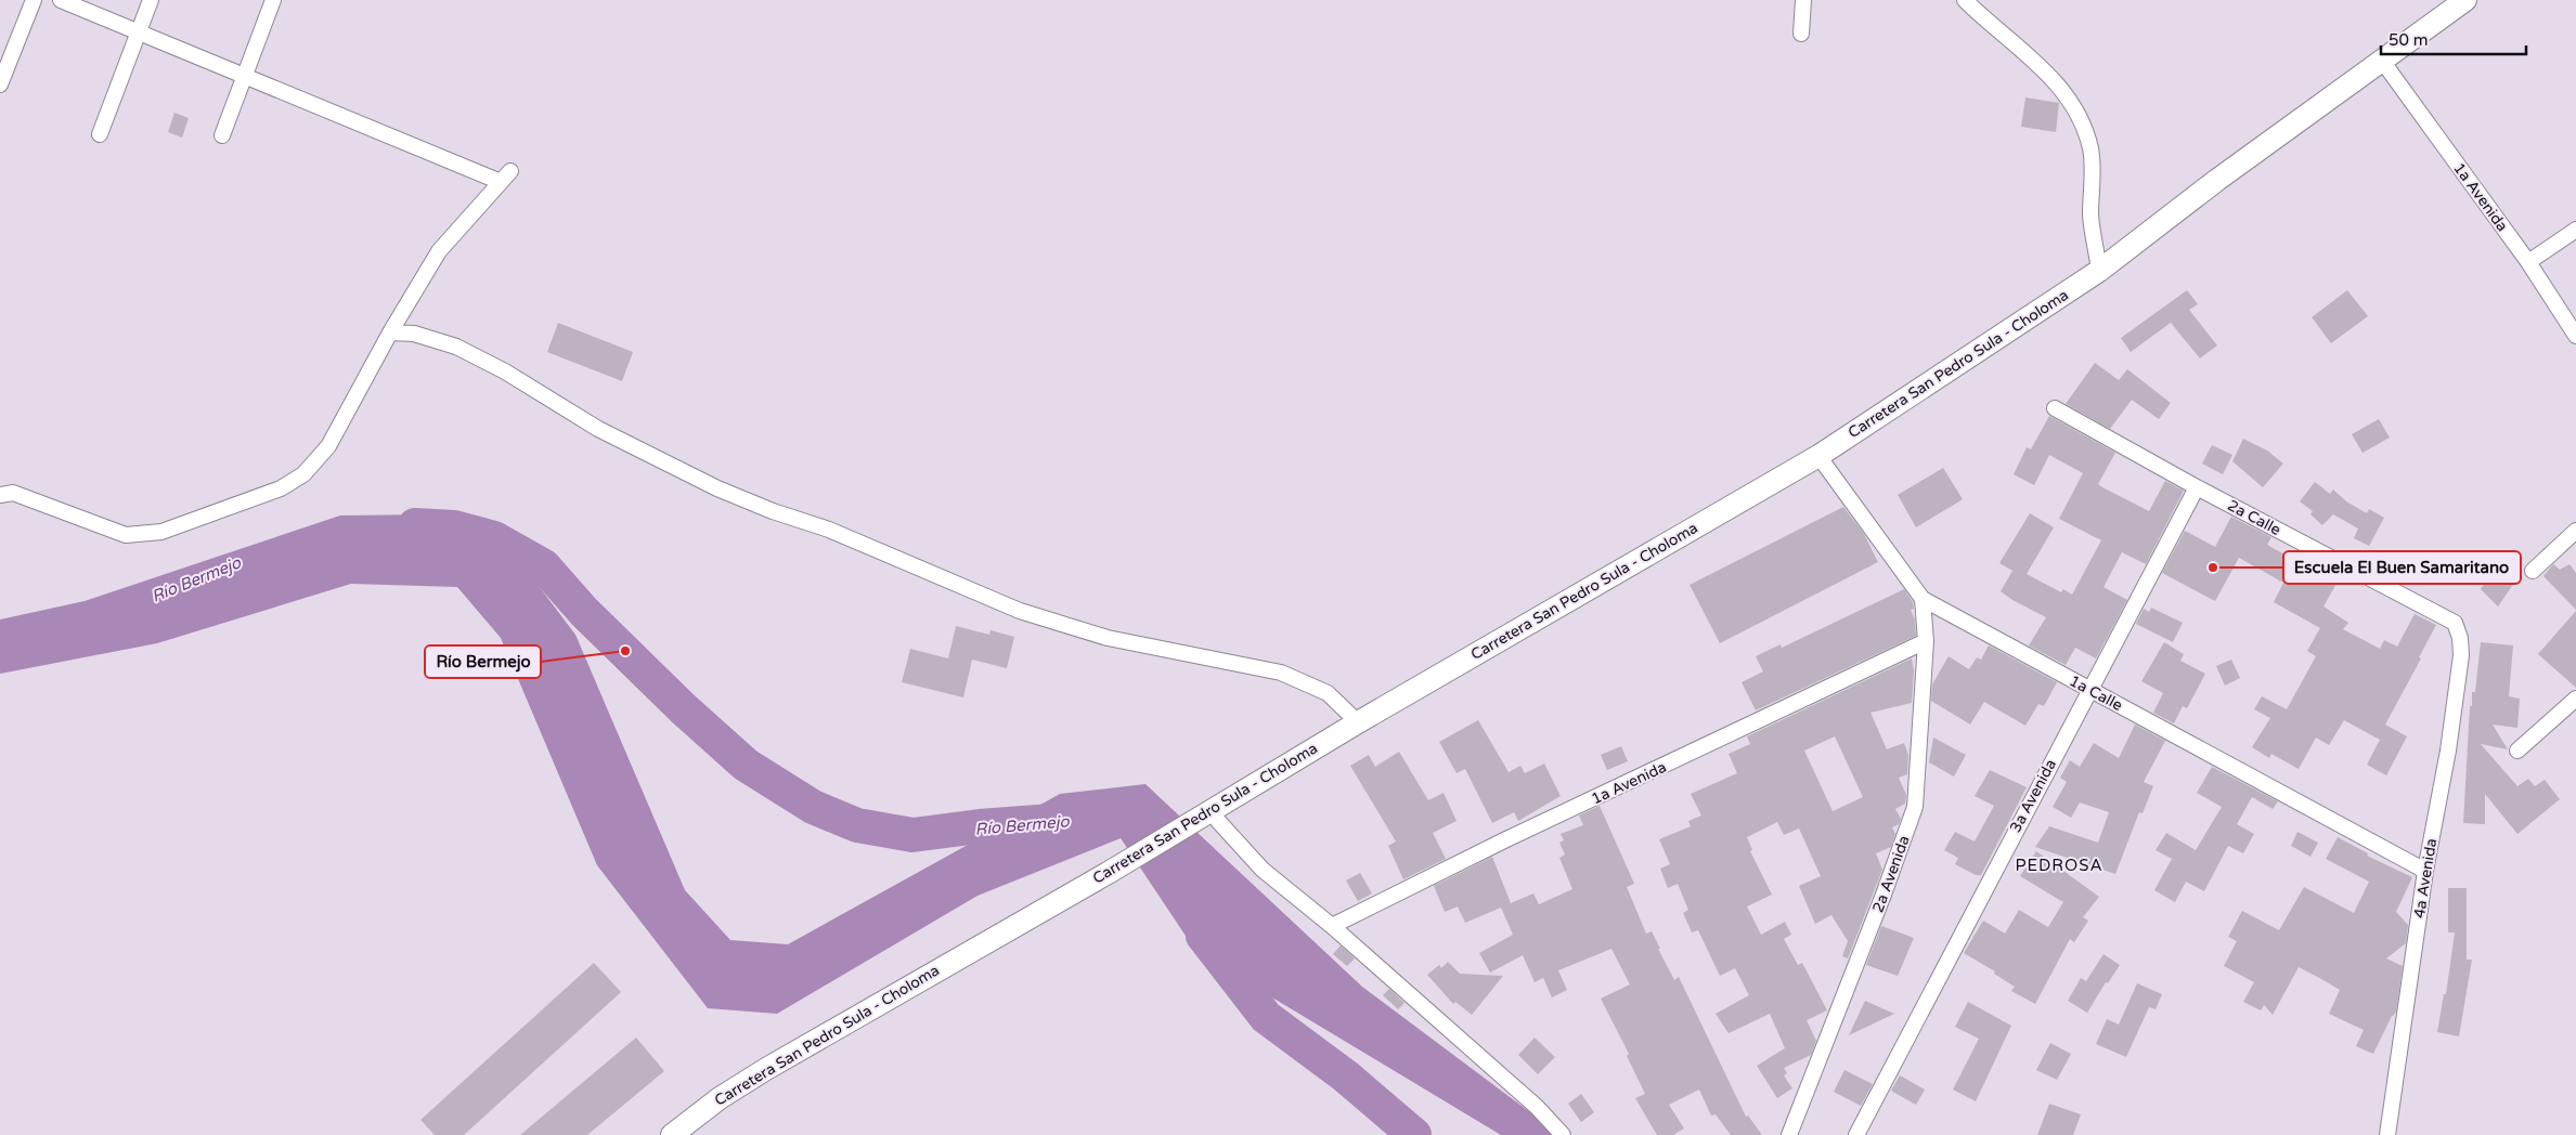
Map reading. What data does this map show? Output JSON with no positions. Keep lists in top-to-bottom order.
{
  "streets": {
    "main road": ["Carretera San Pedro Sula - Choloma"],
    "street": [
      "1a Avenida",
      "2a Calle",
      "1a Calle",
      "3a Avenida",
      "2a Avenida",
      "4a Avenida"
    ]
  },
  "crossings": [
    ["1a Avenida", "Carretera San Pedro Sula - Choloma"],
    ["1a Avenida", "2a Avenida"],
    ["Carretera San Pedro Sula - Choloma", "1a Calle"],
    ["2a Calle", "3a Avenida"],
    ["2a Calle", "4a Avenida"],
    ["1a Calle", "3a Avenida"],
    ["1a Calle", "2a Avenida"],
    ["1a Calle", "4a Avenida"]
  ],
  "districts": ["PEDROSA"],
  "water": ["Río Bermejo"],
  "places": ["Escuela El Buen Samaritano", "Río Bermejo"],
  "scale_bar": "50 m"
}
